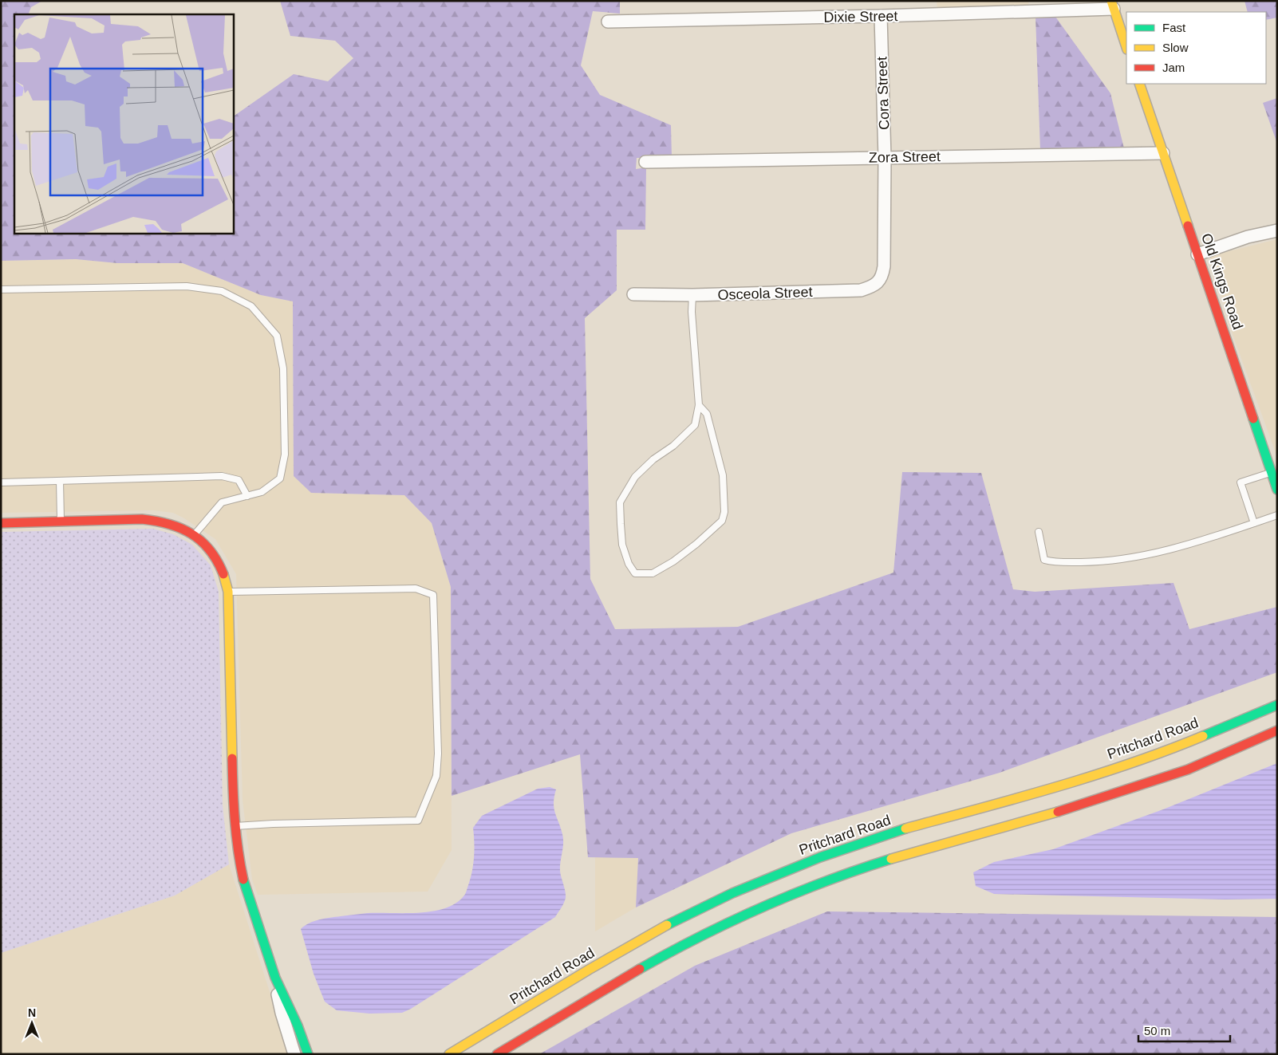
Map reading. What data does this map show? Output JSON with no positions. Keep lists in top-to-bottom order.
{
  "streets": {
    "main road": ["Old Kings Road", "Pritchard Road"],
    "street": [
      "Dixie Street",
      "Cora Street",
      "Zora Street",
      "Osceola Street"
    ]
  },
  "crossings": [
    ["Dixie Street", "Cora Street"],
    ["Cora Street", "Zora Street"],
    ["Cora Street", "Osceola Street"],
    ["Zora Street", "Old Kings Road"]
  ],
  "legend": ["Fast", "Slow", "Jam"],
  "scale_bar": "50 m",
  "north": "top"
}
